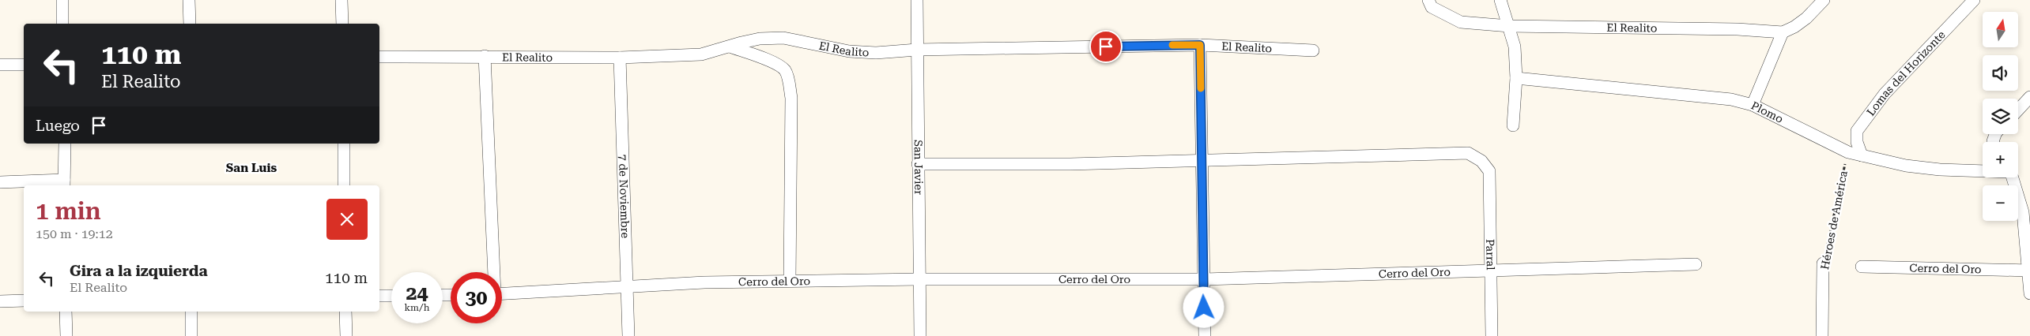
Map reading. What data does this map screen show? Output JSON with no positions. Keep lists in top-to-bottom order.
{
  "streets": {
    "street": [
      "El Realito",
      "Lomas del Horizonte",
      "Plomo",
      "San Javier",
      "7 de Noviembre",
      "Héroes de América",
      "Parral",
      "Cerro del Oro"
    ]
  },
  "crossings": [
    ["El Realito", "San Javier"],
    ["El Realito", "7 de Noviembre"],
    ["Lomas del Horizonte", "Plomo"],
    ["Plomo", "Héroes de América"],
    ["San Javier", "Cerro del Oro"],
    ["7 de Noviembre", "Cerro del Oro"],
    ["Parral", "Cerro del Oro"]
  ],
  "districts": ["San Luis"],
  "north": "top",
  "page": {
    "map_buttons": ["+", "−"],
    "turn": ["110 m", "El Realito"],
    "then": "Luego",
    "heading": ["1 min", "150 m · 19:12"],
    "list": [
      {
        "name": "Gira a la izquierda",
        "note": "El Realito",
        "value": "110 m"
      }
    ],
    "speed": "24 km/h",
    "limit": "30"
  }
}
